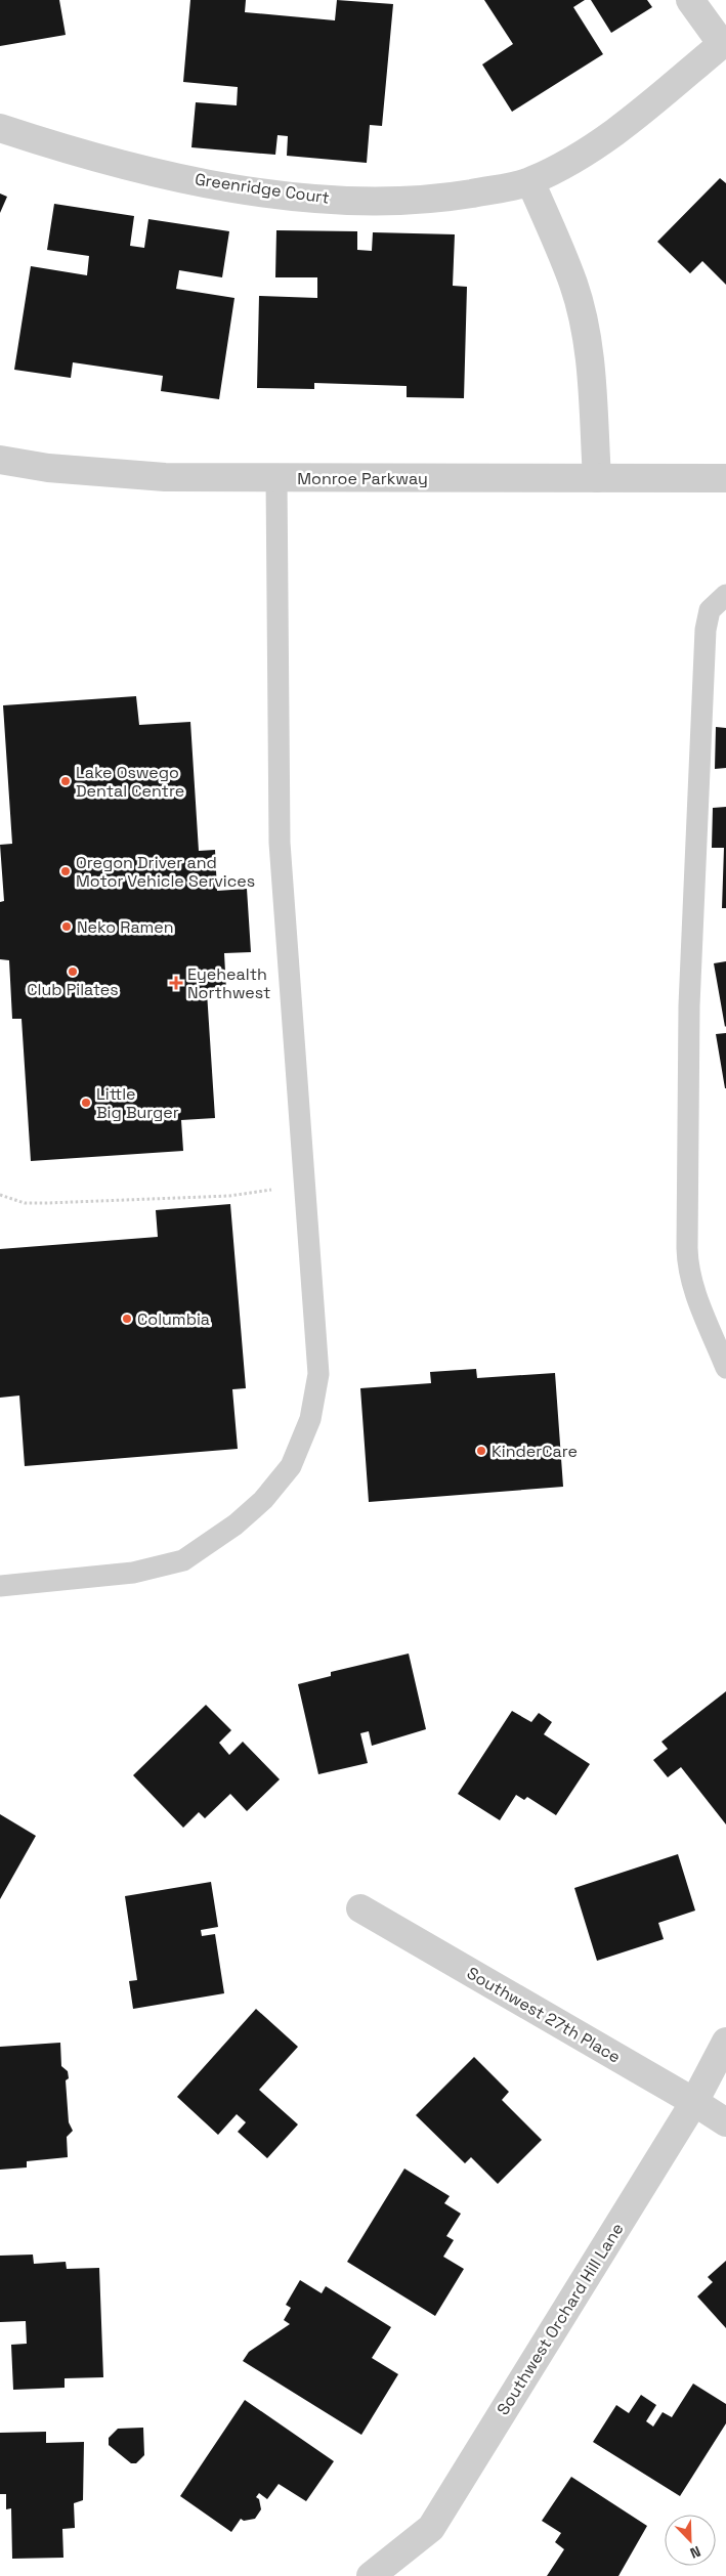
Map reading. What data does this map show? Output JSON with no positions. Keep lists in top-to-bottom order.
{
  "streets": {
    "street": [
      "Greenridge Court",
      "Monroe Parkway",
      "Southwest 27th Place",
      "Southwest Orchard Hill Lane"
    ]
  },
  "crossings": [
    ["Southwest 27th Place", "Southwest Orchard Hill Lane"]
  ],
  "places": {
    "other": [
      "Lake Oswego Dental Centre",
      "Oregon Driver and Motor Vehicle Services",
      "Neko Ramen",
      "Club Pilates",
      "Little Big Burger",
      "Columbia",
      "KinderCare"
    ],
    "health": ["Eyehealth Northwest"]
  },
  "north": "bottom right"
}
